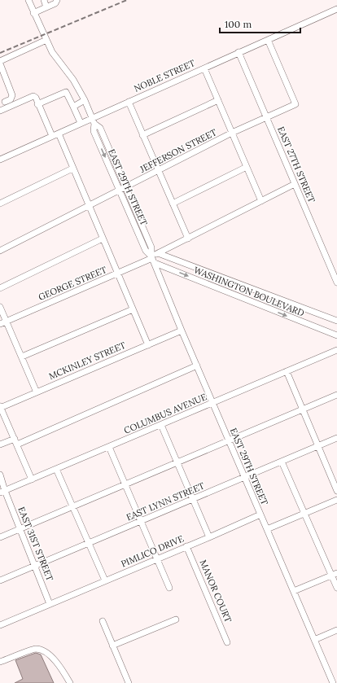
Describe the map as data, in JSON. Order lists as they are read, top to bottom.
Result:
{
  "streets": {
    "street": [
      "NOBLE STREET",
      "JEFFERSON STREET",
      "EAST 27TH STREET",
      "EAST 29TH STREET",
      "GEORGE STREET",
      "WASHINGTON BOULEVARD",
      "MCKINLEY STREET",
      "COLUMBUS AVENUE",
      "EAST LYNN STREET",
      "EAST 31ST STREET",
      "PIMLICO DRIVE",
      "MANOR COURT"
    ]
  },
  "crossings": [
    ["NOBLE STREET", "JEFFERSON STREET"],
    ["NOBLE STREET", "EAST 27TH STREET"],
    ["NOBLE STREET", "EAST 29TH STREET"],
    ["JEFFERSON STREET", "EAST 27TH STREET"],
    ["JEFFERSON STREET", "EAST 29TH STREET"],
    ["EAST 27TH STREET", "GEORGE STREET"],
    ["EAST 29TH STREET", "GEORGE STREET"],
    ["EAST 29TH STREET", "WASHINGTON BOULEVARD"],
    ["EAST 29TH STREET", "MCKINLEY STREET"],
    ["EAST 29TH STREET", "COLUMBUS AVENUE"],
    ["EAST 29TH STREET", "EAST LYNN STREET"],
    ["EAST 29TH STREET", "PIMLICO DRIVE"],
    ["GEORGE STREET", "WASHINGTON BOULEVARD"],
    ["COLUMBUS AVENUE", "EAST 31ST STREET"],
    ["EAST LYNN STREET", "EAST 31ST STREET"],
    ["EAST 31ST STREET", "PIMLICO DRIVE"],
    ["PIMLICO DRIVE", "MANOR COURT"]
  ],
  "scale_bar": "100 m"
}
